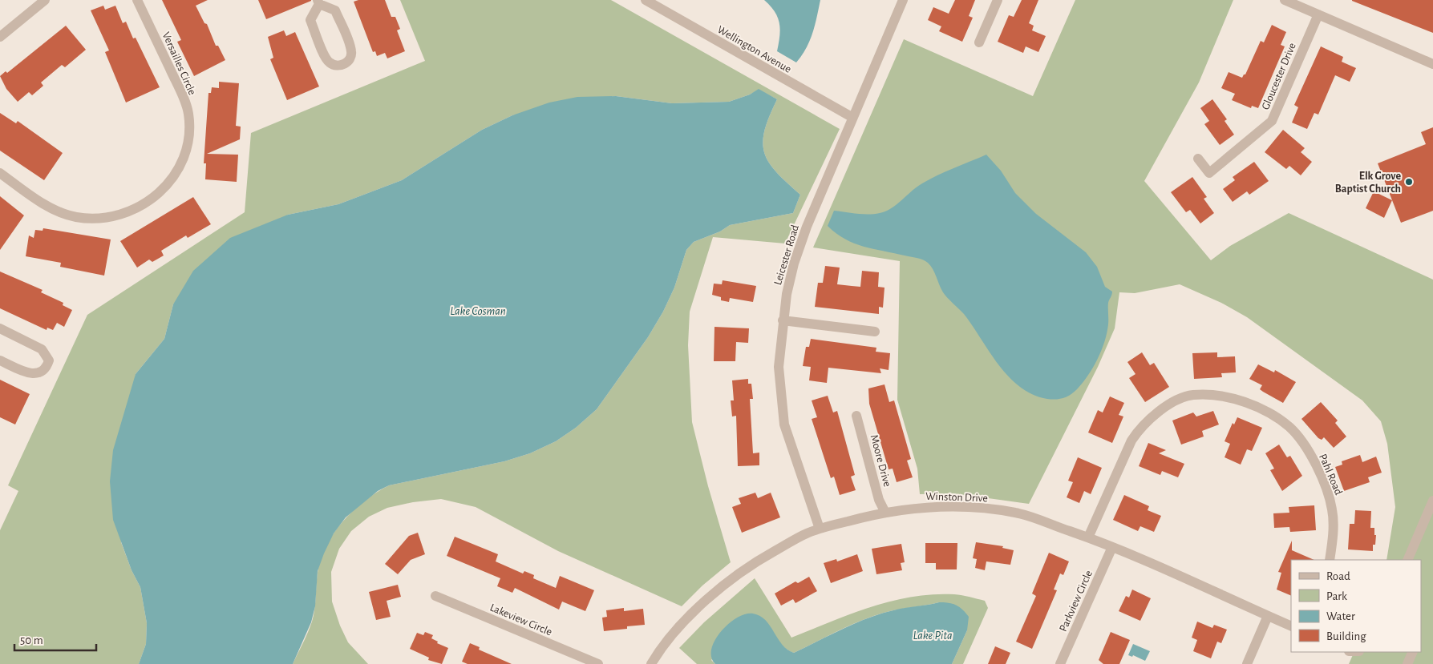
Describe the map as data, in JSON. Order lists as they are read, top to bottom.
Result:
{
  "streets": {
    "street": [
      "Wellington Avenue",
      "Versailles Circle",
      "Gloucester Drive",
      "Leicester Road",
      "Moore Drive",
      "Pahl Road",
      "Winston Drive",
      "Parkview Circle",
      "Lakeview Circle"
    ]
  },
  "crossings": [
    ["Wellington Avenue", "Leicester Road"],
    ["Leicester Road", "Winston Drive"],
    ["Moore Drive", "Winston Drive"],
    ["Pahl Road", "Winston Drive"],
    ["Winston Drive", "Parkview Circle"]
  ],
  "water": ["Lake Cosman", "Lake Pita"],
  "places": ["Elk Grove Baptist Church"],
  "legend": [
    "Road",
    "Park",
    "Water",
    "Building"
  ],
  "scale_bar": "50 m"
}
